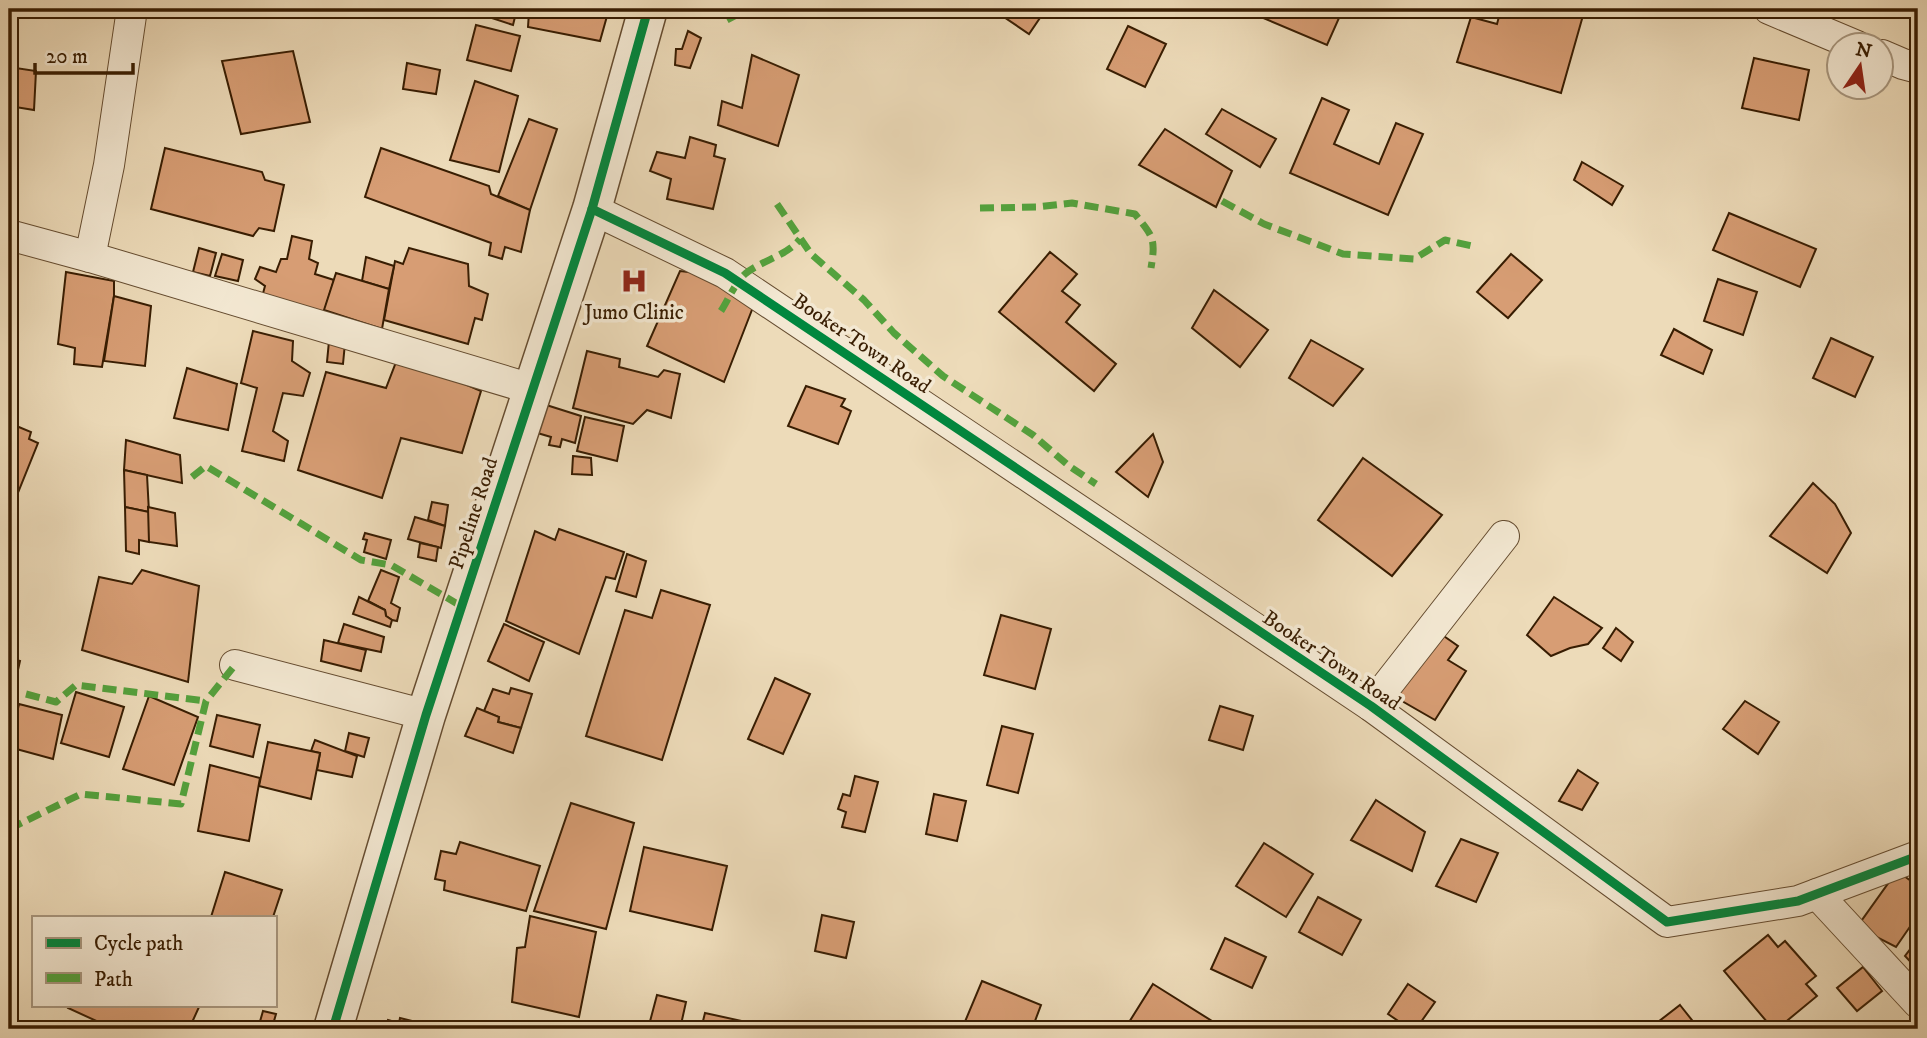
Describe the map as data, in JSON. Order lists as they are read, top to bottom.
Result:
{
  "streets": {
    "street": ["Booker Town Road", "Pipeline Road"]
  },
  "crossings": [
    ["Booker Town Road", "Pipeline Road"]
  ],
  "places": {
    "hospital": ["Jumo Clinic"]
  },
  "legend": ["Cycle path", "Path"],
  "scale_bar": "20 m",
  "north": "top"
}
